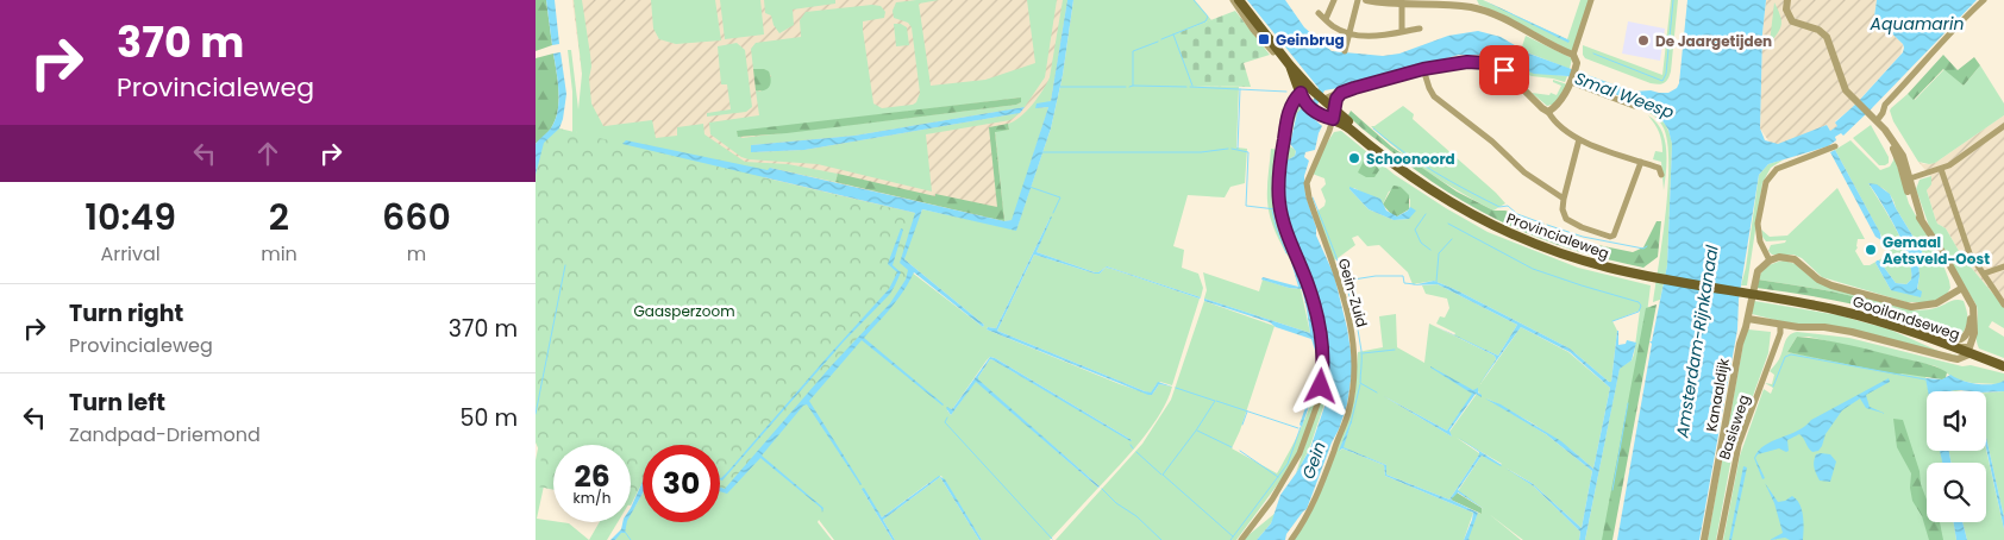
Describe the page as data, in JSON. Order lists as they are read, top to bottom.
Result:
{
  "streets": {
    "main road": ["Provincialeweg", "Gooilandseweg"],
    "street": ["Gein-Zuid", "Kanaaldijk", "Basisweg"]
  },
  "crossings": [
    ["Provincialeweg", "Gein-Zuid"],
    ["Provincialeweg", "Gooilandseweg"]
  ],
  "water": [
    "Aquamarin",
    "Smal Weesp",
    "Amsterdam-Rijnkanaal",
    "Gein"
  ],
  "parks": ["Gaasperzoom"],
  "places": {
    "transit": ["Geinbrug"],
    "other": ["De Jaargetijden", "Schoonoord", "Gemaal Aetsveld-Oost"]
  },
  "page": {
    "turn": ["370 m", "Provincialeweg"],
    "eta": [
      "10:49",
      "Arrival",
      "2",
      "min",
      "660",
      "m"
    ],
    "list": [
      {
        "name": "Turn right",
        "note": "Provincialeweg",
        "value": "370 m"
      },
      {
        "name": "Turn left",
        "note": "Zandpad-Driemond",
        "value": "50 m"
      }
    ],
    "speed": "26 km/h",
    "limit": "30"
  }
}
